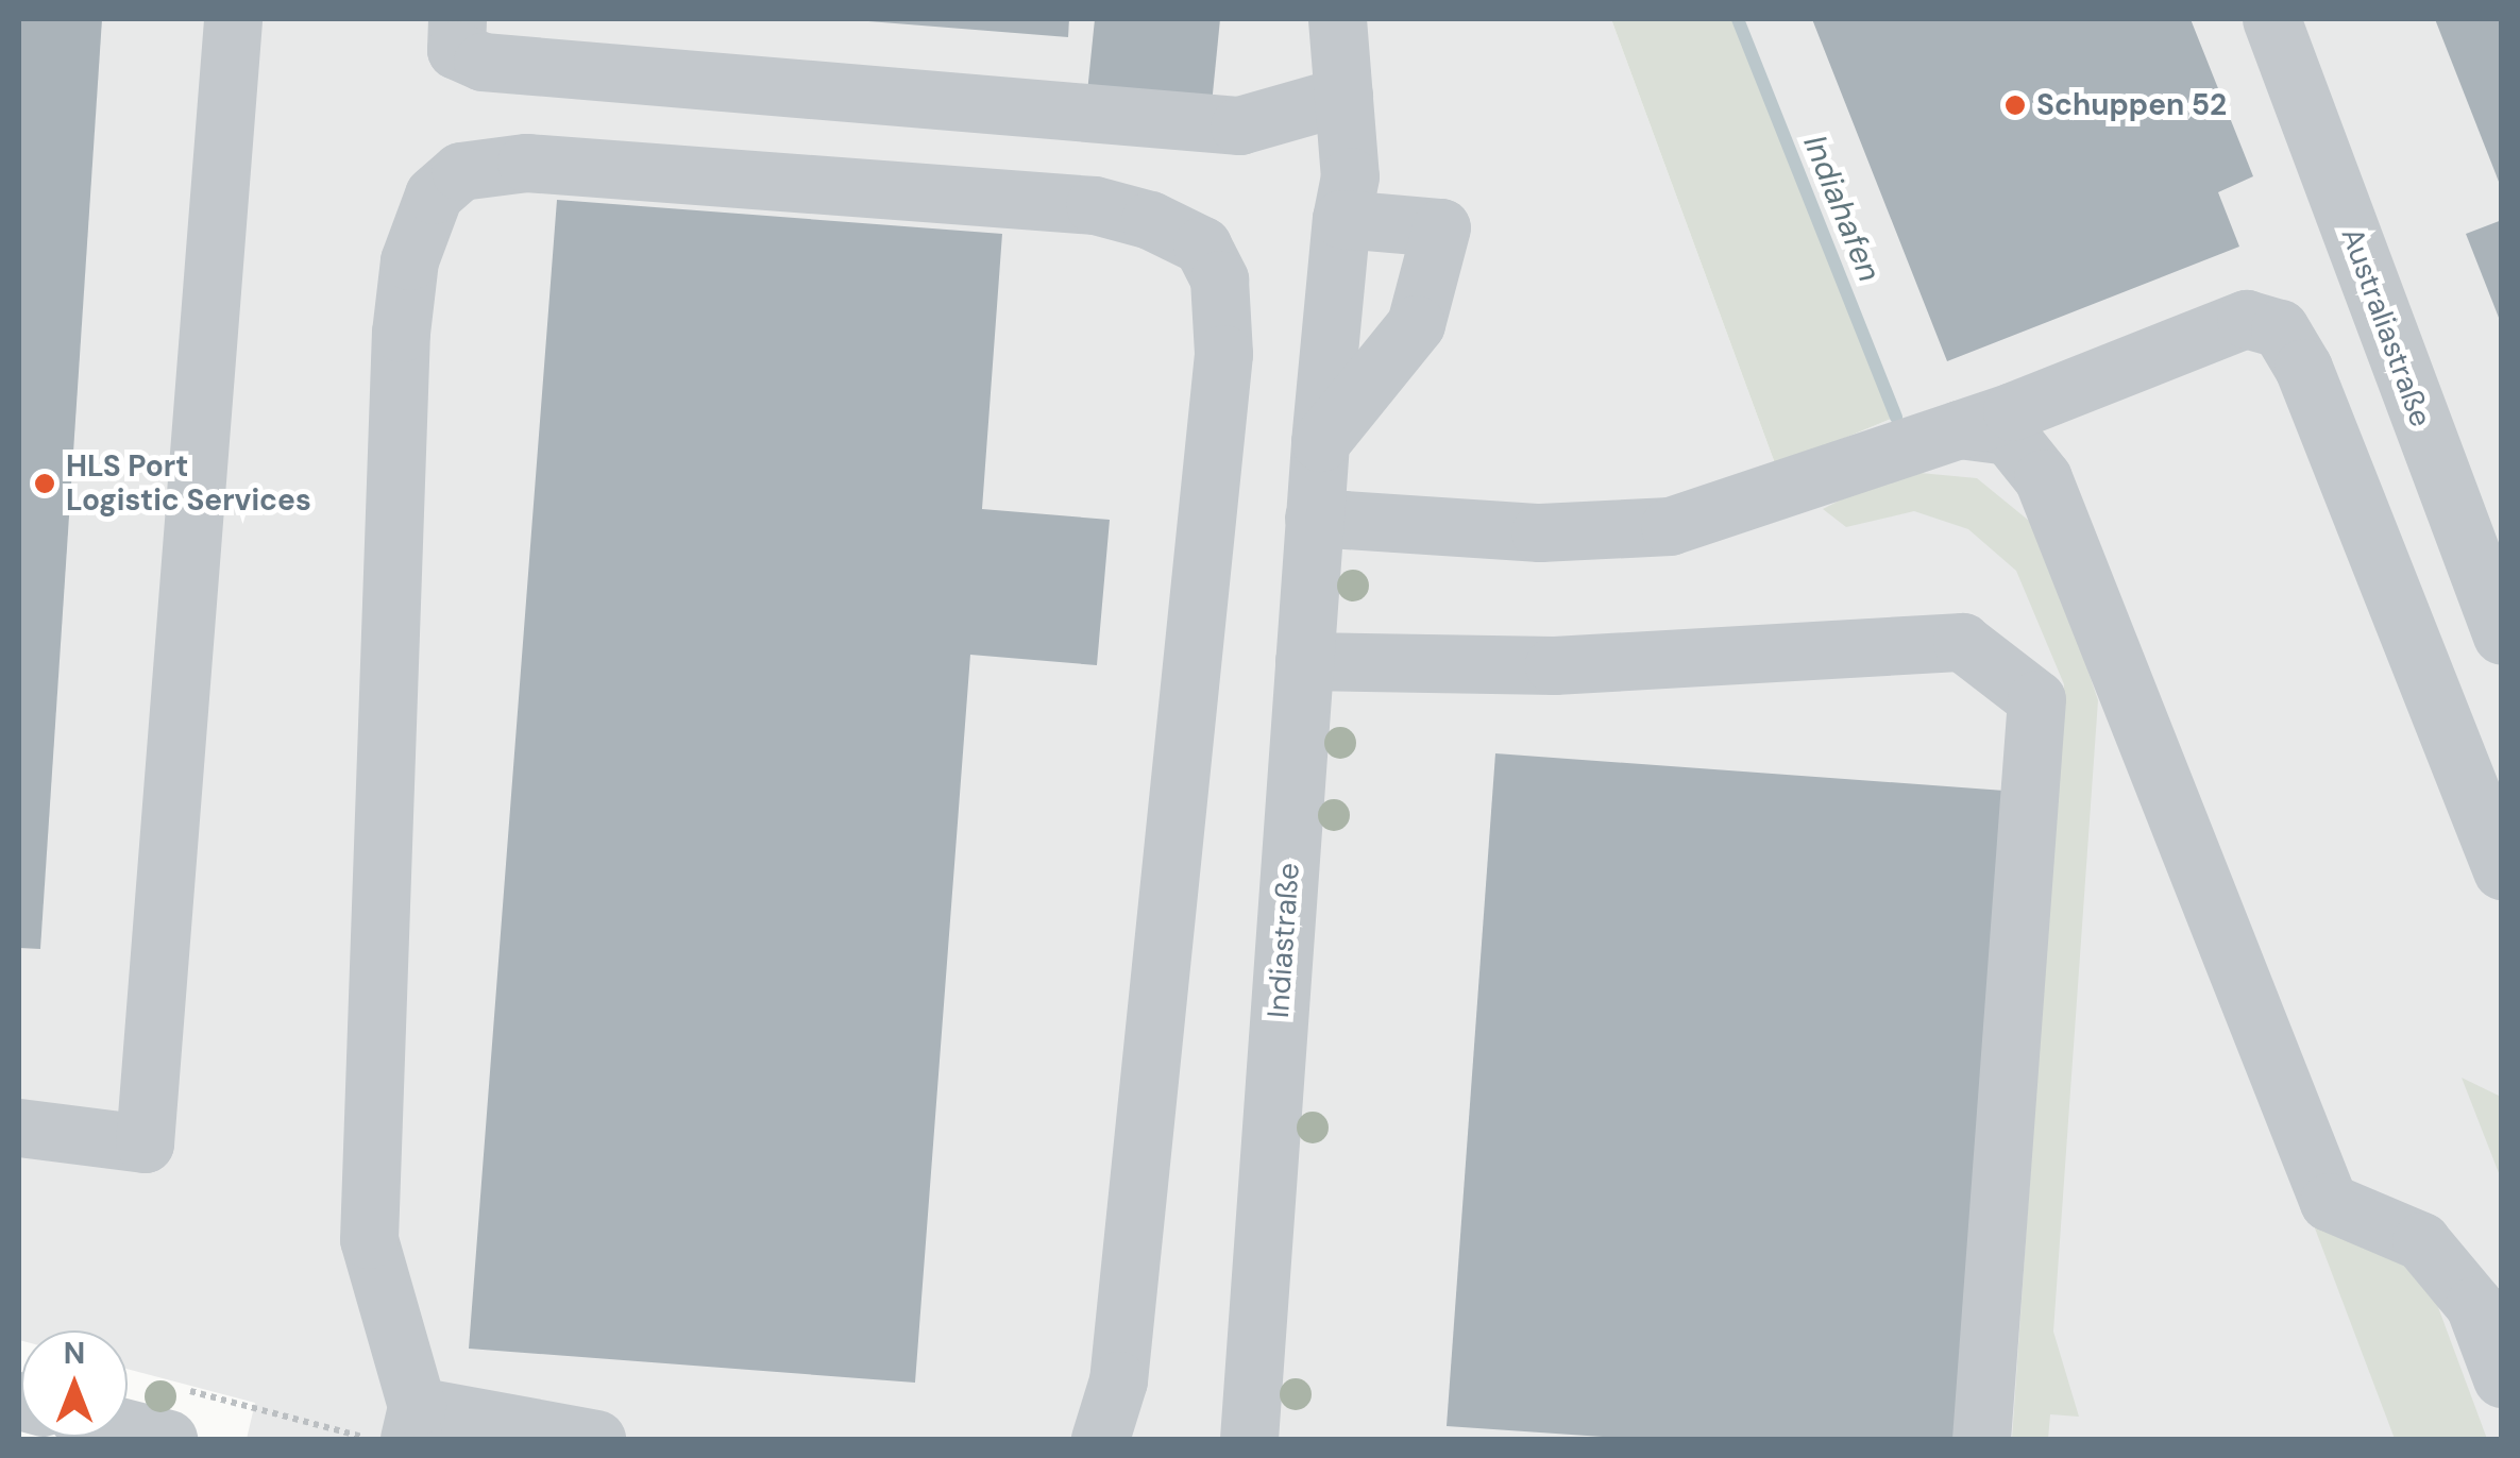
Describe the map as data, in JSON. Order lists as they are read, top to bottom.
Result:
{
  "streets": {
    "street": ["Australiastraße", "Indiastraße"]
  },
  "water": ["Indiahafen"],
  "places": ["Schuppen 52", "HLS Port Logistic Services"],
  "north": "top"
}
